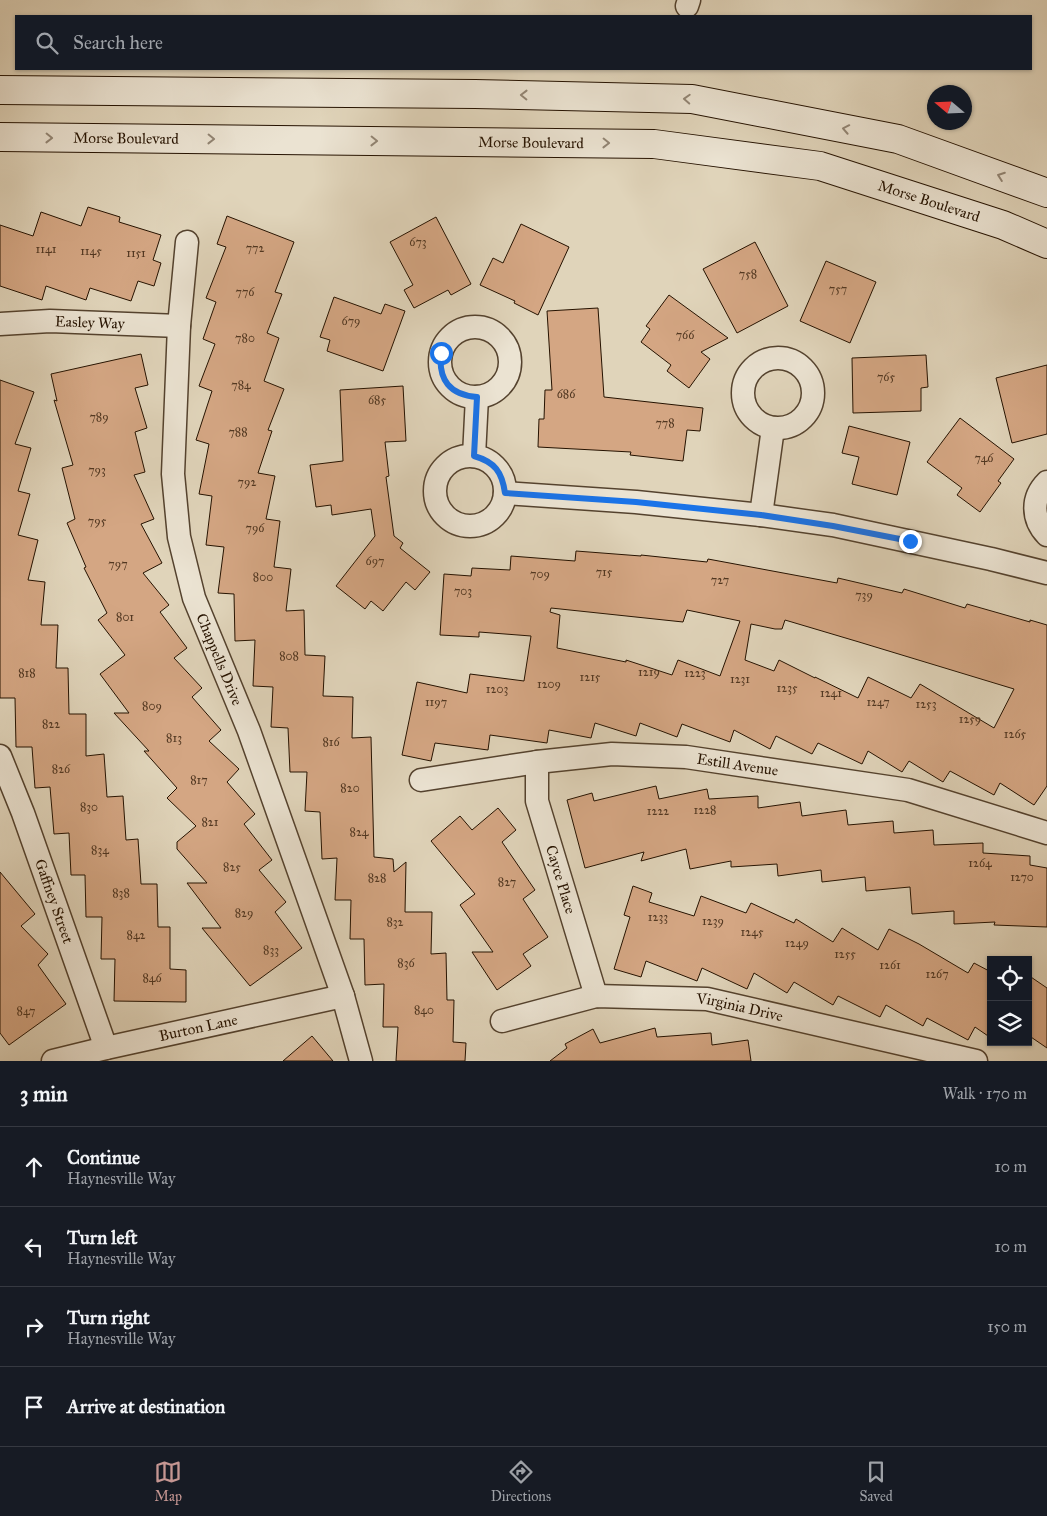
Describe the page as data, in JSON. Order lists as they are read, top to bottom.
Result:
{
  "streets": {
    "main road": ["Morse Boulevard"],
    "street": [
      "Easley Way",
      "Chappells Drive",
      "Estill Avenue",
      "Cayce Place",
      "Gaffney Street",
      "Virginia Drive",
      "Burton Lane"
    ]
  },
  "crossings": [
    ["Easley Way", "Chappells Drive"],
    ["Chappells Drive", "Burton Lane"],
    ["Estill Avenue", "Cayce Place"],
    ["Cayce Place", "Virginia Drive"],
    ["Gaffney Street", "Burton Lane"]
  ],
  "house_numbers": [
    "673",
    "772",
    "1141",
    "1145",
    "1151",
    "758",
    "757",
    "776",
    "679",
    "766",
    "780",
    "765",
    "784",
    "686",
    "685",
    "789",
    "778",
    "788",
    "746",
    "793",
    "792",
    "795",
    "796",
    "697",
    "797",
    "715",
    "709",
    "800",
    "727",
    "703",
    "739",
    "801",
    "808",
    "1219",
    "818",
    "1223",
    "1215",
    "1231",
    "1209",
    "1235",
    "1203",
    "1241",
    "1197",
    "1247",
    "1253",
    "809",
    "1259",
    "822",
    "1265",
    "813",
    "816",
    "826",
    "817",
    "820",
    "830",
    "1228",
    "1222",
    "821",
    "824",
    "834",
    "1264",
    "825",
    "1270",
    "828",
    "827",
    "838",
    "829",
    "1233",
    "1239",
    "832",
    "1245",
    "842",
    "1249",
    "833",
    "1255",
    "836",
    "1261",
    "1267",
    "846",
    "840",
    "847"
  ],
  "north": "left",
  "page": {
    "search": "Search here",
    "heading": ["3 min", "Walk · 170 m"],
    "list": [
      ["Continue", "Haynesville Way", "10 m"],
      ["Turn left", "Haynesville Way", "10 m"],
      ["Turn right", "Haynesville Way", "150 m"],
      "Arrive at destination"
    ],
    "nav": ["Map", "Directions", "Saved"]
  }
}
